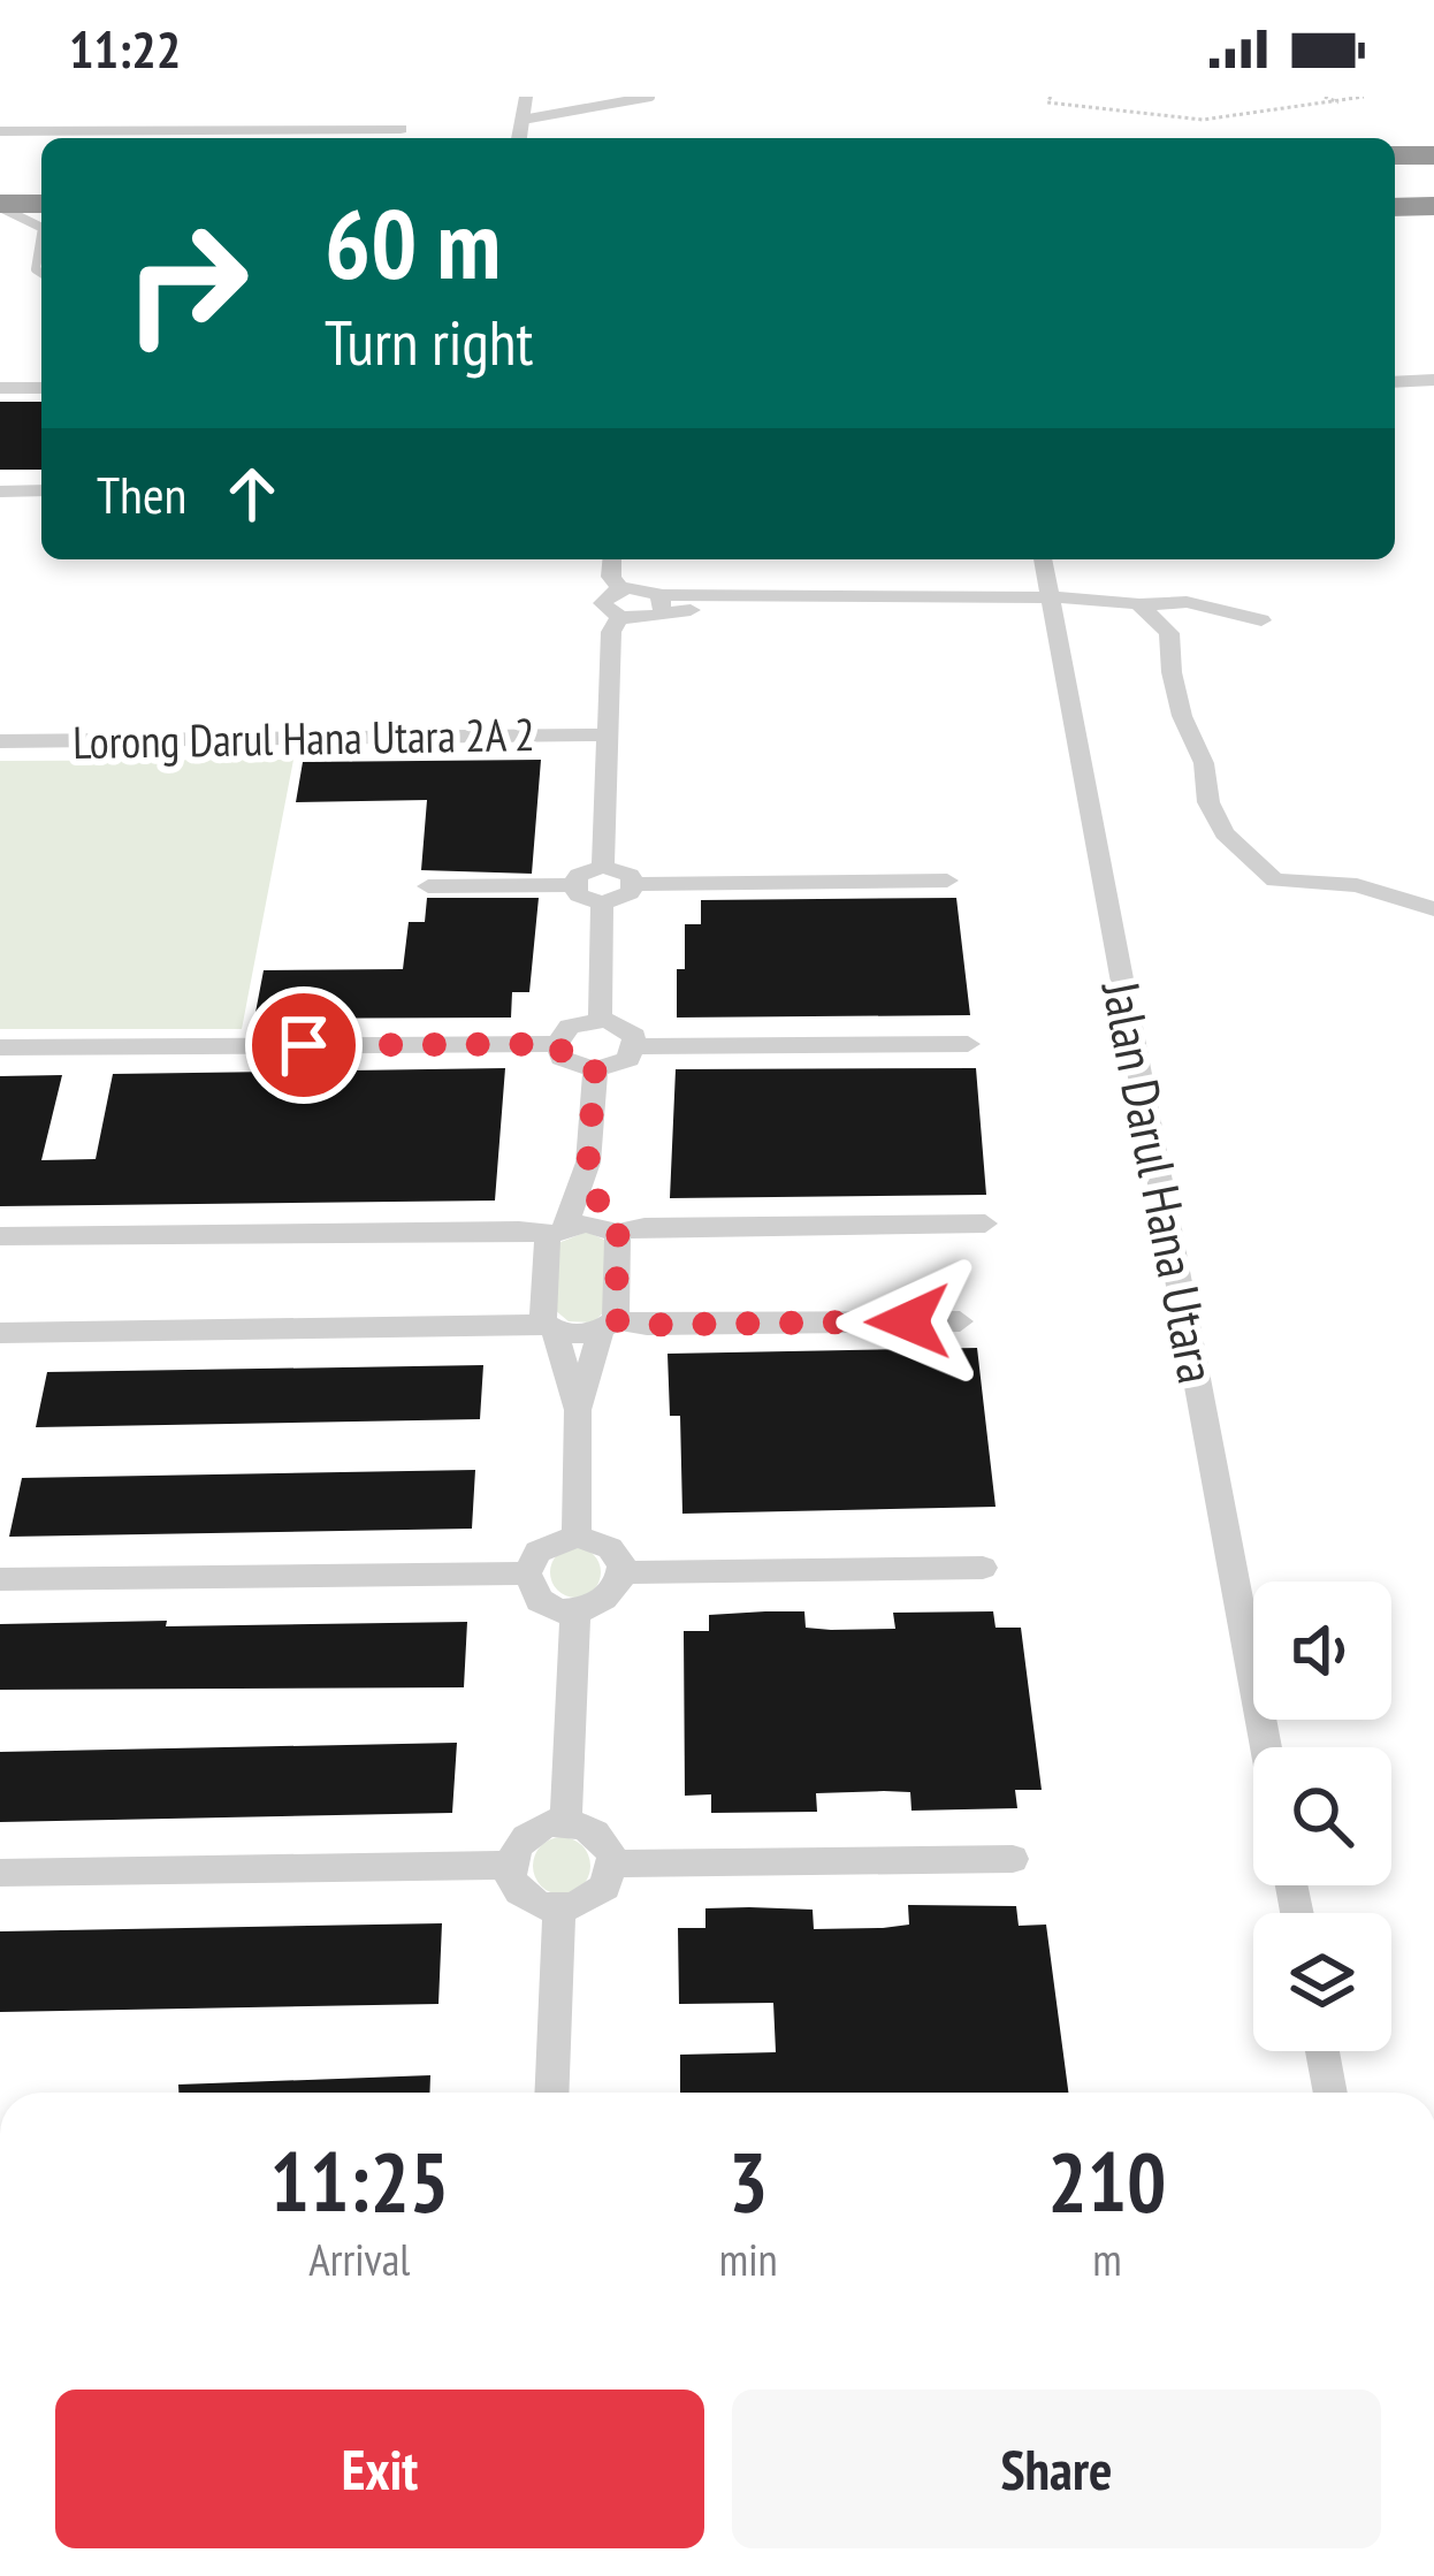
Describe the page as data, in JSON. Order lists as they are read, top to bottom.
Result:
{
  "streets": {
    "street": ["Lorong Darul Hana Utara 2A 2", "Jalan Darul Hana Utara"]
  },
  "page": {
    "status": "11:22",
    "turn": ["60 m", "Turn right"],
    "then": "Then",
    "eta": [
      "11:25",
      "Arrival",
      "3",
      "min",
      "210",
      "m"
    ],
    "buttons": ["Exit", "Share"]
  }
}
